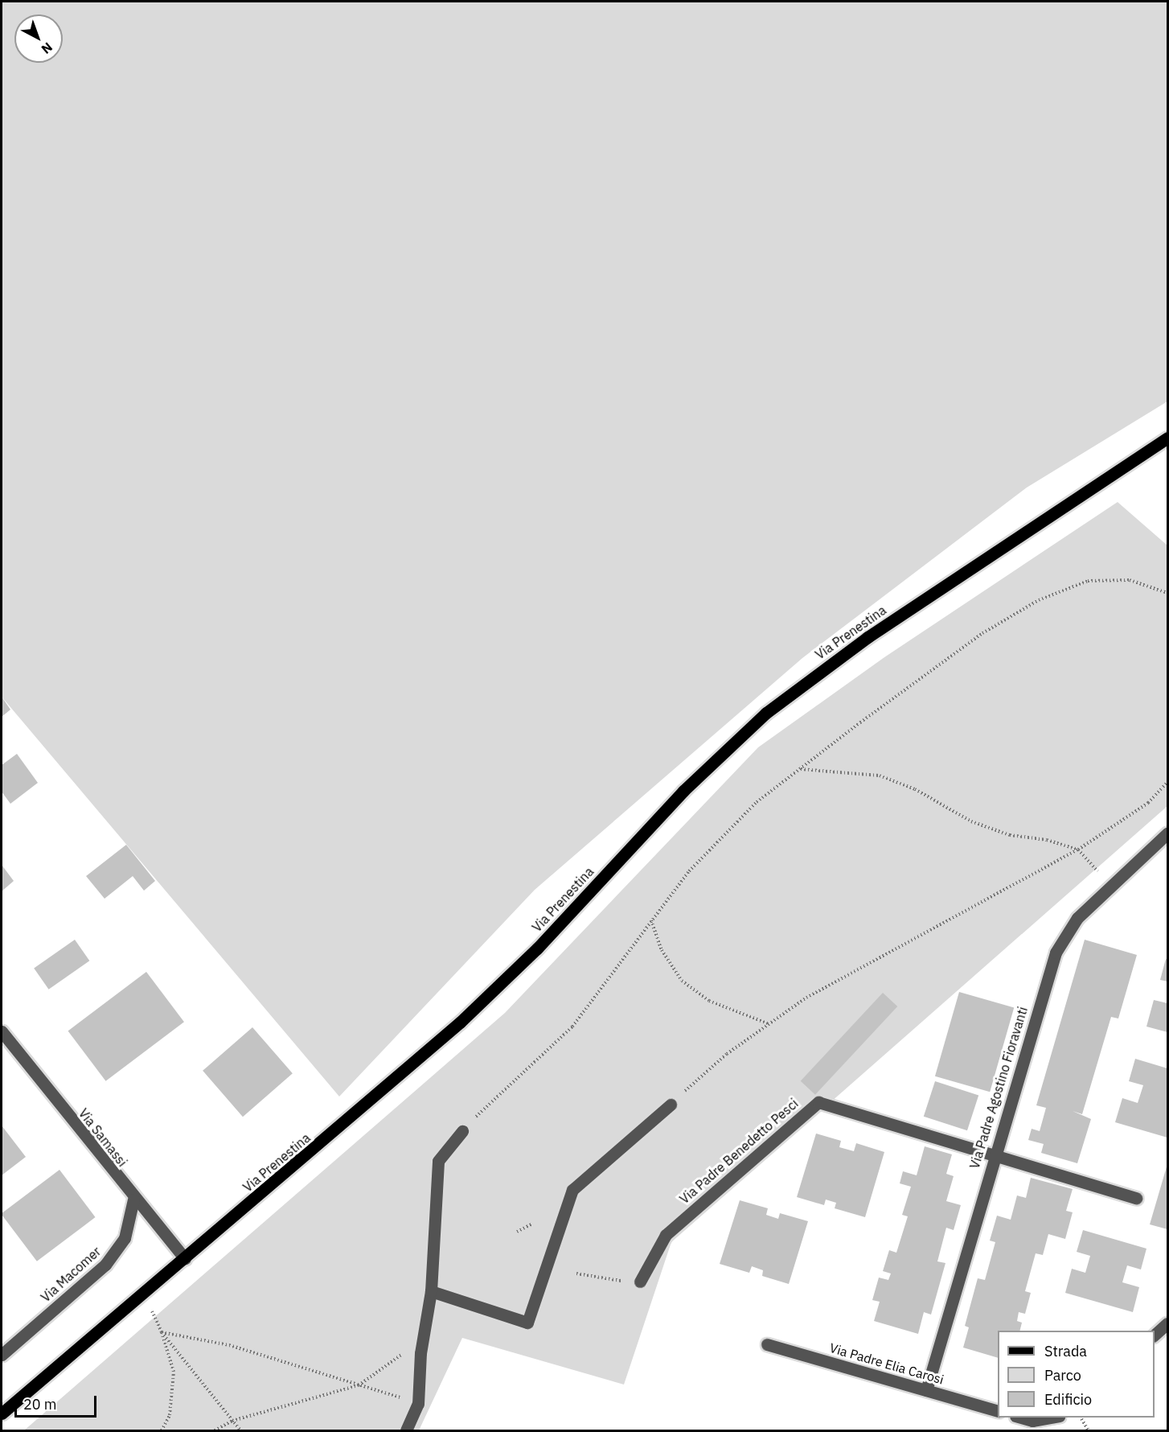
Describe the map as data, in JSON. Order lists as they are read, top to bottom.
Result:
{
  "streets": {
    "main road": ["Via Prenestina"],
    "street": [
      "Via Padre Agostino Fioravanti",
      "Via Samassi",
      "Via Padre Benedetto Pesci",
      "Via Macomer",
      "Via Padre Elia Carosi"
    ]
  },
  "crossings": [
    ["Via Prenestina", "Via Samassi"],
    ["Via Padre Agostino Fioravanti", "Via Padre Benedetto Pesci"],
    ["Via Padre Agostino Fioravanti", "Via Padre Elia Carosi"],
    ["Via Samassi", "Via Macomer"]
  ],
  "legend": ["Strada", "Parco", "Edificio"],
  "scale_bar": "20 m",
  "north": "bottom right"
}
